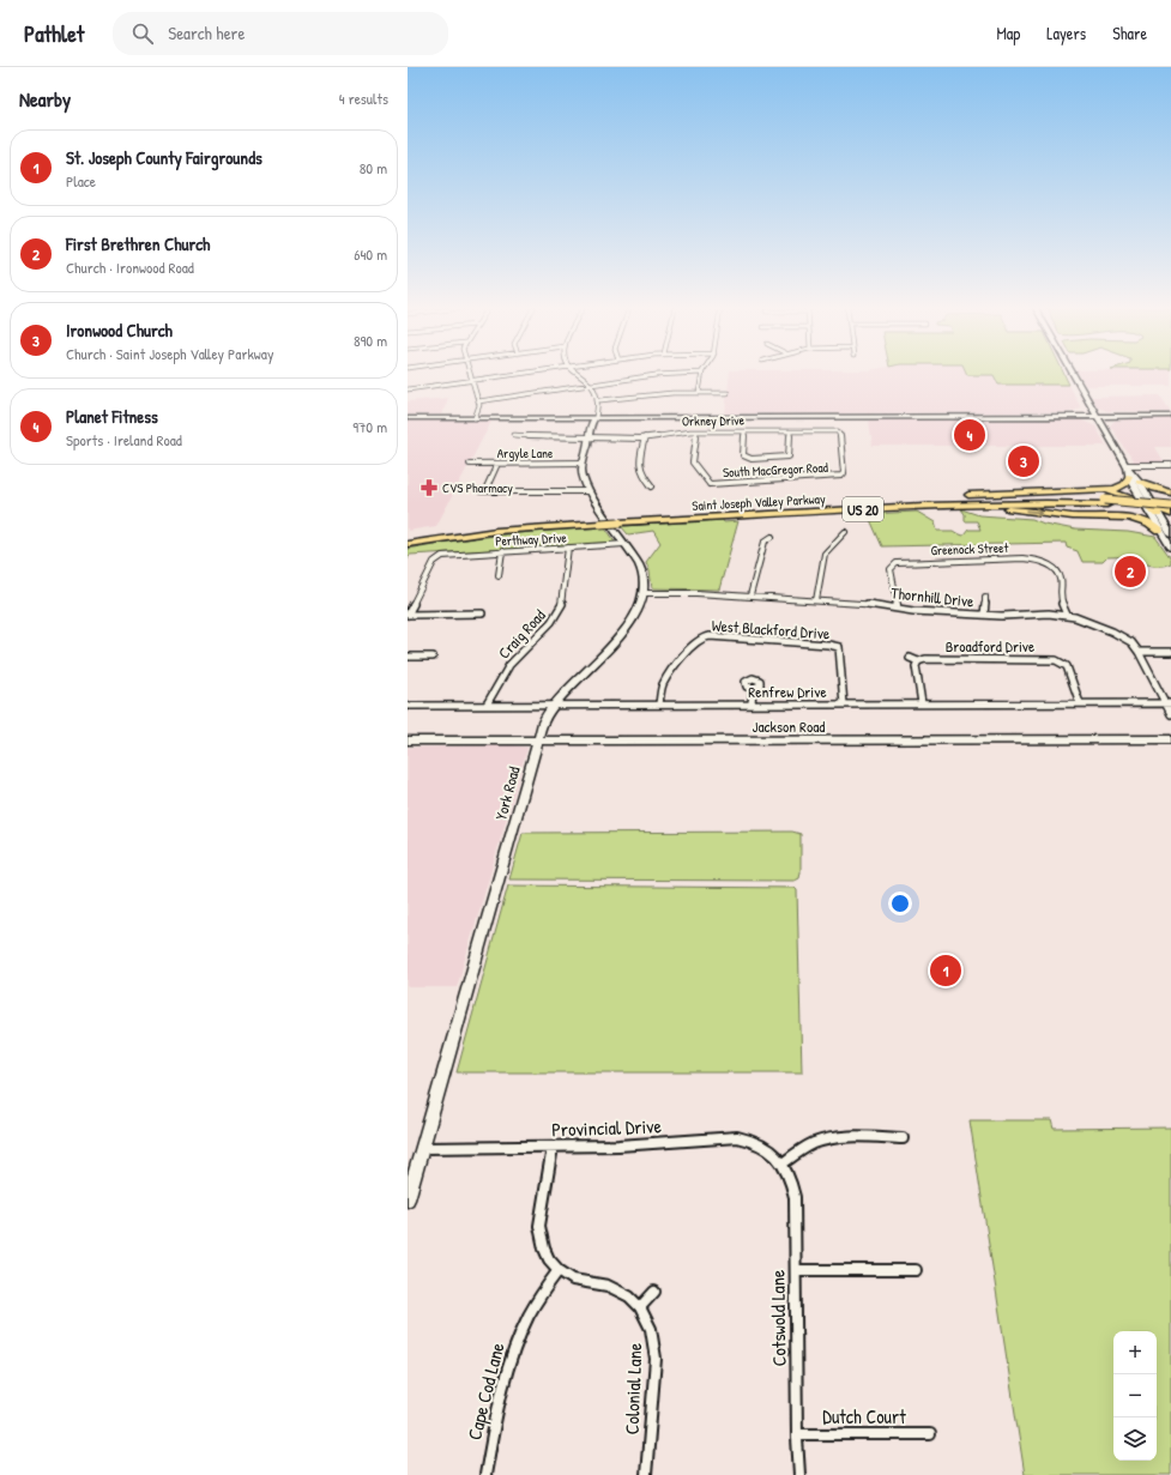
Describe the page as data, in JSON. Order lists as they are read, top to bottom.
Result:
{
  "streets": {
    "highway": ["Saint Joseph Valley Parkway", "US 20"],
    "main road": ["Jackson Road", "York Road"],
    "street": [
      "Orkney Drive",
      "Argyle Lane",
      "South MacGregor Road",
      "Perthway Drive",
      "Greenock Street",
      "Thornhill Drive",
      "West Blackford Drive",
      "Craig Road",
      "Broadford Drive",
      "Renfrew Drive",
      "Provincial Drive",
      "Cotswold Lane",
      "Colonial Lane",
      "Cape Cod Lane",
      "Dutch Court"
    ]
  },
  "crossings": [
    ["Orkney Drive", "South MacGregor Road"],
    ["Perthway Drive", "Craig Road"],
    ["Greenock Street", "Thornhill Drive"],
    ["Thornhill Drive", "Renfrew Drive"],
    ["Thornhill Drive", "York Road"],
    ["West Blackford Drive", "Renfrew Drive"],
    ["Craig Road", "Renfrew Drive"],
    ["Broadford Drive", "Renfrew Drive"],
    ["Renfrew Drive", "York Road"],
    ["Jackson Road", "York Road"],
    ["York Road", "Provincial Drive"],
    ["Provincial Drive", "Cotswold Lane"],
    ["Provincial Drive", "Colonial Lane"],
    ["Cotswold Lane", "Dutch Court"],
    ["Colonial Lane", "Cape Cod Lane"]
  ],
  "places": {
    "pharmacy": ["CVS Pharmacy"]
  },
  "page": {
    "header": "Pathlet",
    "search": "Search here",
    "nav": ["Map", "Layers", "Share"],
    "heading": ["Nearby", "4 results"],
    "list": [
      {
        "mark": "1",
        "name": "St. Joseph County Fairgrounds",
        "note": "Place",
        "value": "80 m"
      },
      {
        "mark": "2",
        "name": "First Brethren Church",
        "note": "Church · Ironwood Road",
        "value": "640 m"
      },
      {
        "mark": "3",
        "name": "Ironwood Church",
        "note": "Church · Saint Joseph Valley Parkway",
        "value": "890 m"
      },
      {
        "mark": "4",
        "name": "Planet Fitness",
        "note": "Sports · Ireland Road",
        "value": "970 m"
      }
    ],
    "pins": [
      "4",
      "3",
      "2",
      "1"
    ],
    "map_buttons": ["+", "−"]
  }
}
